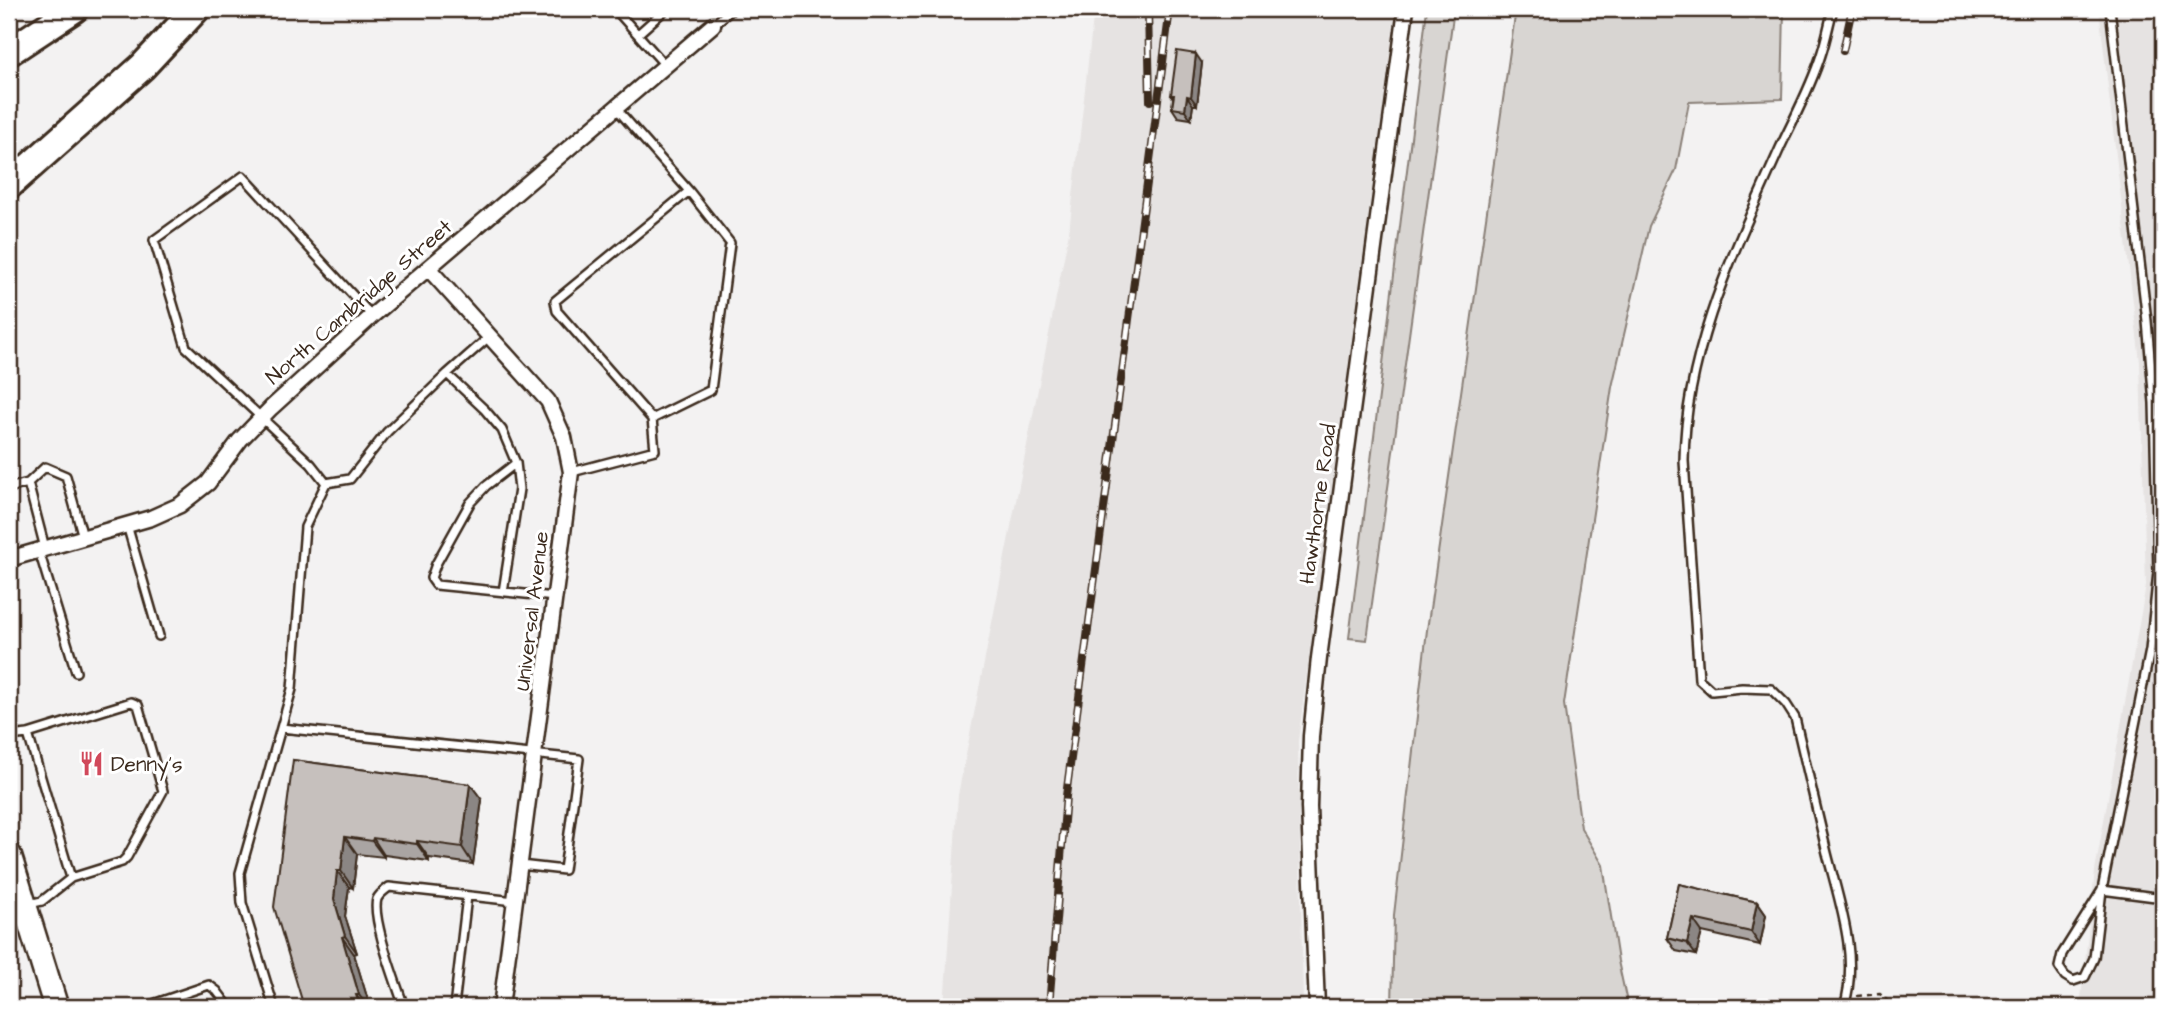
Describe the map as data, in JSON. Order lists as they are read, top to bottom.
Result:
{
  "streets": {
    "street": ["North Cambridge Street", "Hawthorne Road", "Universal Avenue"]
  },
  "crossings": [
    ["North Cambridge Street", "Universal Avenue"]
  ],
  "places": {
    "restaurant": ["Denny's"]
  }
}
